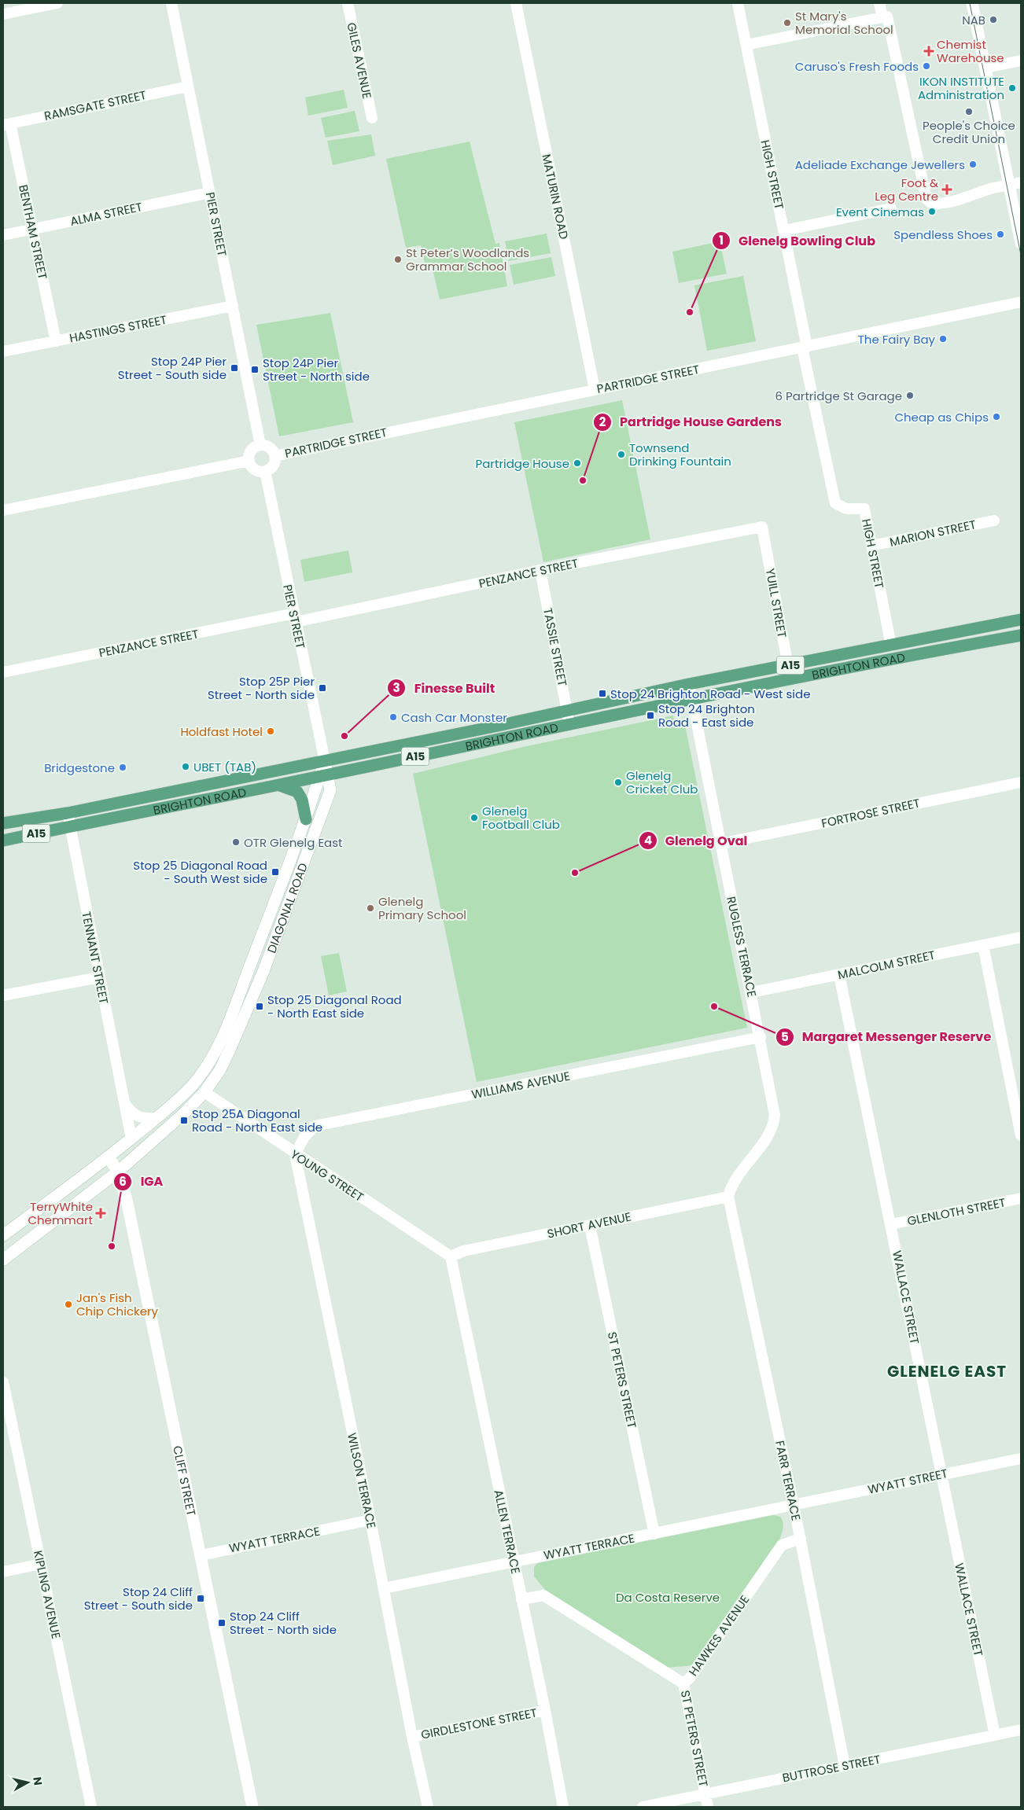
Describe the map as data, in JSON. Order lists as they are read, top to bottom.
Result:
{
  "streets": {
    "main road": [
      "A15",
      "BRIGHTON ROAD",
      "DIAGONAL ROAD",
      "CLIFF STREET"
    ],
    "street": [
      "GILES AVENUE",
      "RAMSGATE STREET",
      "HIGH STREET",
      "MATURIN ROAD",
      "ALMA STREET",
      "PIER STREET",
      "BENTHAM STREET",
      "HASTINGS STREET",
      "PARTRIDGE STREET",
      "MARION STREET",
      "PENZANCE STREET",
      "YUILL STREET",
      "TASSIE STREET",
      "FORTROSE STREET",
      "RUGLESS TERRACE",
      "TENNANT STREET",
      "MALCOLM STREET",
      "WILLIAMS AVENUE",
      "YOUNG STREET",
      "GLENLOTH STREET",
      "SHORT AVENUE",
      "WALLACE STREET",
      "ST PETERS STREET",
      "WILSON TERRACE",
      "FARR TERRACE",
      "WYATT STREET",
      "ALLEN TERRACE",
      "WYATT TERRACE",
      "KIPLING AVENUE",
      "HAWKES AVENUE",
      "GIRDLESTONE STREET",
      "BUTTROSE STREET"
    ]
  },
  "crossings": [
    ["RAMSGATE STREET", "PIER STREET"],
    ["RAMSGATE STREET", "BENTHAM STREET"],
    ["HIGH STREET", "PARTRIDGE STREET"],
    ["HIGH STREET", "MARION STREET"],
    ["HIGH STREET", "BRIGHTON ROAD"],
    ["MATURIN ROAD", "PARTRIDGE STREET"],
    ["ALMA STREET", "PIER STREET"],
    ["ALMA STREET", "BENTHAM STREET"],
    ["PIER STREET", "HASTINGS STREET"],
    ["PIER STREET", "PARTRIDGE STREET"],
    ["PIER STREET", "PENZANCE STREET"],
    ["PIER STREET", "BRIGHTON ROAD"],
    ["PIER STREET", "DIAGONAL ROAD"],
    ["BENTHAM STREET", "HASTINGS STREET"],
    ["PENZANCE STREET", "YUILL STREET"],
    ["PENZANCE STREET", "TASSIE STREET"],
    ["YUILL STREET", "BRIGHTON ROAD"],
    ["TASSIE STREET", "BRIGHTON ROAD"],
    ["BRIGHTON ROAD", "DIAGONAL ROAD"],
    ["BRIGHTON ROAD", "RUGLESS TERRACE"],
    ["BRIGHTON ROAD", "TENNANT STREET"],
    ["FORTROSE STREET", "RUGLESS TERRACE"],
    ["DIAGONAL ROAD", "TENNANT STREET"],
    ["DIAGONAL ROAD", "YOUNG STREET"],
    ["DIAGONAL ROAD", "CLIFF STREET"],
    ["RUGLESS TERRACE", "MALCOLM STREET"],
    ["RUGLESS TERRACE", "WILLIAMS AVENUE"],
    ["RUGLESS TERRACE", "SHORT AVENUE"],
    ["RUGLESS TERRACE", "FARR TERRACE"],
    ["MALCOLM STREET", "WALLACE STREET"],
    ["WILLIAMS AVENUE", "YOUNG STREET"],
    ["WILLIAMS AVENUE", "WILSON TERRACE"],
    ["YOUNG STREET", "SHORT AVENUE"],
    ["YOUNG STREET", "WILSON TERRACE"],
    ["YOUNG STREET", "ALLEN TERRACE"],
    ["GLENLOTH STREET", "WALLACE STREET"],
    ["SHORT AVENUE", "ST PETERS STREET"],
    ["SHORT AVENUE", "FARR TERRACE"],
    ["SHORT AVENUE", "ALLEN TERRACE"],
    ["WALLACE STREET", "WYATT STREET"],
    ["WALLACE STREET", "BUTTROSE STREET"],
    ["ST PETERS STREET", "WYATT TERRACE"],
    ["ST PETERS STREET", "HAWKES AVENUE"],
    ["ST PETERS STREET", "BUTTROSE STREET"],
    ["CLIFF STREET", "WYATT TERRACE"],
    ["WILSON TERRACE", "WYATT TERRACE"],
    ["WILSON TERRACE", "GIRDLESTONE STREET"],
    ["FARR TERRACE", "WYATT STREET"],
    ["FARR TERRACE", "WYATT TERRACE"],
    ["FARR TERRACE", "HAWKES AVENUE"],
    ["FARR TERRACE", "BUTTROSE STREET"],
    ["WYATT STREET", "WYATT TERRACE"],
    ["ALLEN TERRACE", "WYATT TERRACE"],
    ["ALLEN TERRACE", "HAWKES AVENUE"],
    ["ALLEN TERRACE", "GIRDLESTONE STREET"]
  ],
  "districts": ["GLENELG EAST"],
  "parks": ["Da Costa Reserve"],
  "places": {
    "other": [
      "NAB",
      "St Mary's Memorial School",
      "Caruso's Fresh Foods",
      "IKON INSTITUTE Administration",
      "People's Choice Credit Union",
      "Adeliade Exchange Jewellers",
      "Event Cinemas",
      "Spendless Shoes",
      "St Peter’s Woodlands Grammar School",
      "Glenelg Bowling Club",
      "The Fairy Bay",
      "6 Partridge St Garage",
      "Cheap as Chips",
      "Townsend Drinking Fountain",
      "Partridge House",
      "Partridge House Gardens",
      "Cash Car Monster",
      "Holdfast Hotel",
      "Finesse Built",
      "UBET (TAB)",
      "Bridgestone",
      "Glenelg Cricket Club",
      "Glenelg Football Club",
      "OTR Glenelg East",
      "Glenelg Oval",
      "Glenelg Primary School",
      "Margaret Messenger Reserve",
      "IGA",
      "Jan's Fish Chip Chickery"
    ],
    "health": ["Chemist Warehouse", "Foot & Leg Centre", "TerryWhite Chemmart"],
    "transit": [
      "Stop 24P Pier Street - South side",
      "Stop 24P Pier Street - North side",
      "Stop 25P Pier Street - North side",
      "Stop 24 Brighton Road - West side",
      "Stop 24 Brighton Road - East side",
      "Stop 25 Diagonal Road - South West side",
      "Stop 25 Diagonal Road - North East side",
      "Stop 25A Diagonal Road - North East side",
      "Stop 24 Cliff Street - South side",
      "Stop 24 Cliff Street - North side"
    ]
  },
  "north": "right"
}
